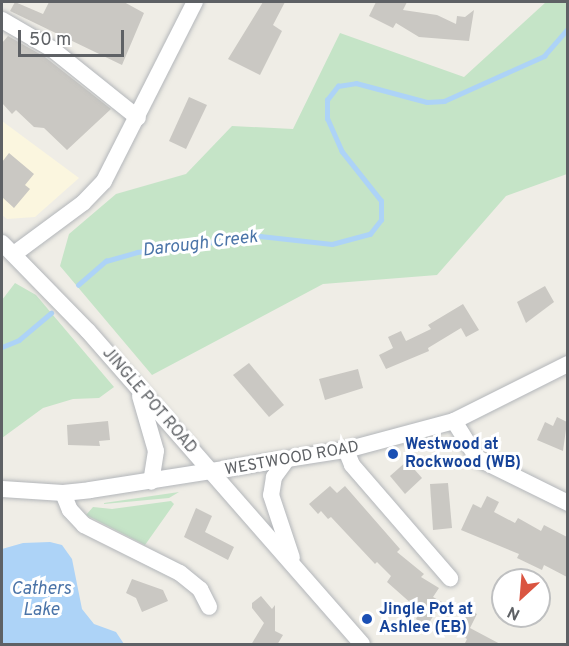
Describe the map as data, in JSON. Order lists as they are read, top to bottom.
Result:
{
  "streets": {
    "street": ["JINGLE POT ROAD", "WESTWOOD ROAD"]
  },
  "crossings": [
    ["JINGLE POT ROAD", "WESTWOOD ROAD"]
  ],
  "water": ["Darough Creek", "Cathers Lake"],
  "places": ["Westwood at Rockwood (WB)", "Jingle Pot at Ashlee (EB)"],
  "scale_bar": "50 m",
  "north": "bottom left"
}
